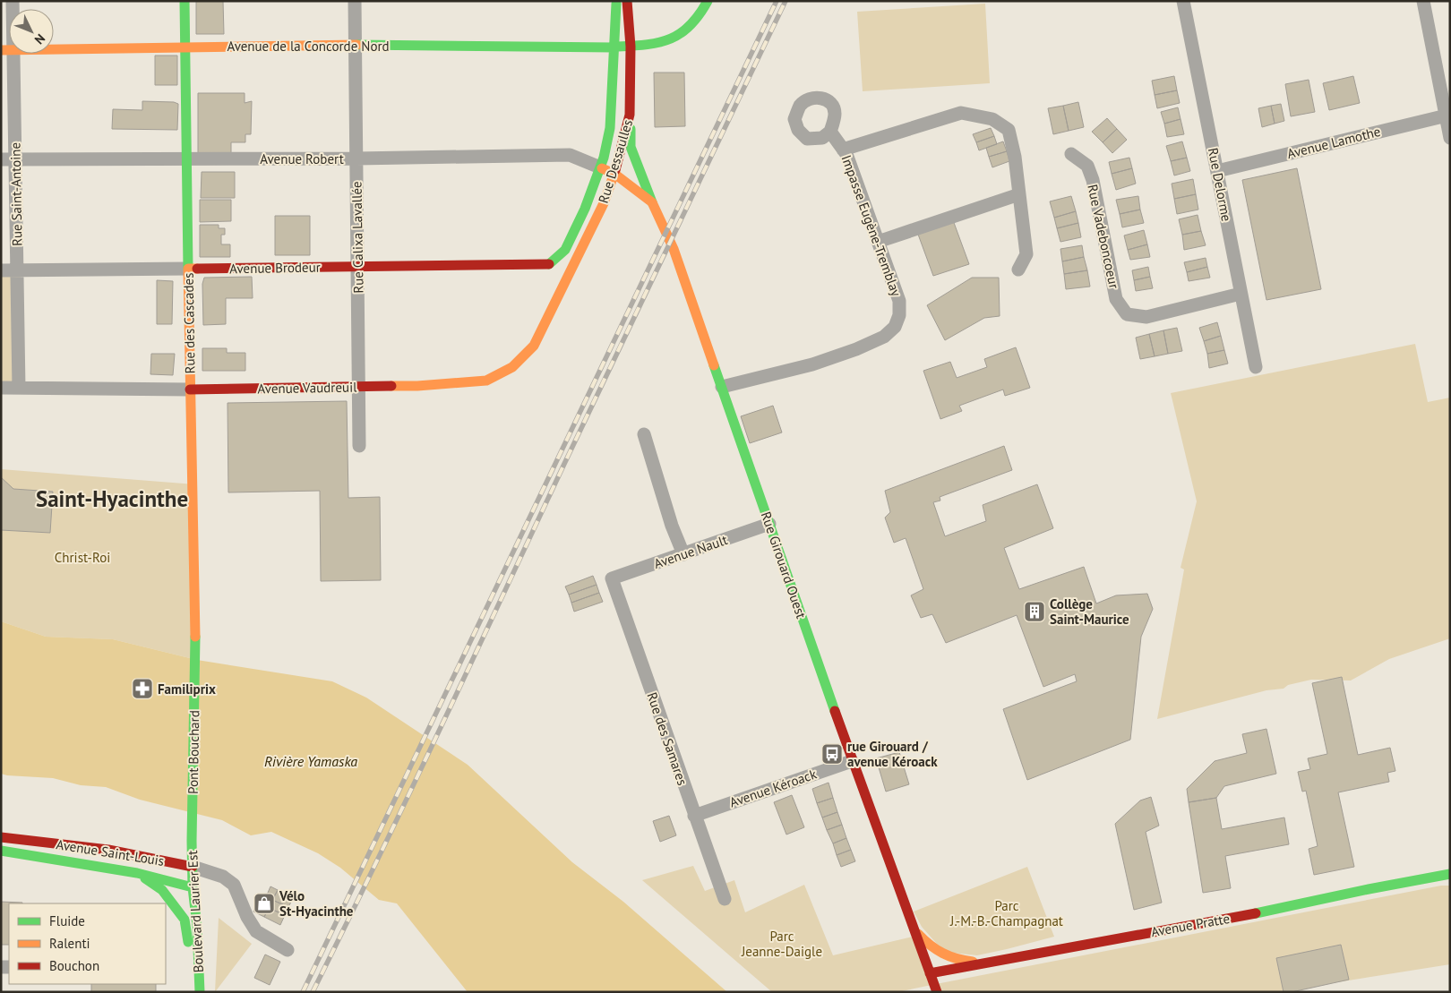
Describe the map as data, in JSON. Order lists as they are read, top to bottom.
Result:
{
  "streets": {
    "main road": [
      "Avenue de la Concorde Nord",
      "Rue Dessaulles",
      "Avenue Brodeur",
      "Rue des Cascades",
      "Avenue Vaudreuil",
      "Rue Girouard Ouest",
      "Pont Bouchard",
      "Avenue Saint-Louis",
      "Boulevard Laurier Est",
      "Avenue Pratte"
    ],
    "street": [
      "Avenue Lamothe",
      "Avenue Robert",
      "Rue Delorme",
      "Rue Saint-Antoine",
      "Impasse Eugène-Tremblay",
      "Rue Vadeboncoeur",
      "Rue Calixa Lavallée",
      "Avenue Nault",
      "Rue des Samares",
      "Avenue Kéroack"
    ]
  },
  "crossings": [
    ["Avenue de la Concorde Nord", "Rue Dessaulles"],
    ["Avenue de la Concorde Nord", "Rue Saint-Antoine"],
    ["Avenue de la Concorde Nord", "Rue Calixa Lavallée"],
    ["Avenue de la Concorde Nord", "Rue des Cascades"],
    ["Avenue Lamothe", "Rue Delorme"],
    ["Avenue Robert", "Rue Dessaulles"],
    ["Avenue Robert", "Rue Saint-Antoine"],
    ["Avenue Robert", "Rue Calixa Lavallée"],
    ["Avenue Robert", "Rue des Cascades"],
    ["Rue Dessaulles", "Avenue Brodeur"],
    ["Rue Dessaulles", "Avenue Vaudreuil"],
    ["Rue Dessaulles", "Rue Girouard Ouest"],
    ["Rue Delorme", "Rue Vadeboncoeur"],
    ["Rue Saint-Antoine", "Avenue Brodeur"],
    ["Rue Saint-Antoine", "Avenue Vaudreuil"],
    ["Impasse Eugène-Tremblay", "Rue Girouard Ouest"],
    ["Rue Calixa Lavallée", "Avenue Brodeur"],
    ["Rue Calixa Lavallée", "Avenue Vaudreuil"],
    ["Avenue Brodeur", "Rue des Cascades"],
    ["Rue des Cascades", "Avenue Vaudreuil"],
    ["Rue des Cascades", "Pont Bouchard"],
    ["Avenue Nault", "Rue Girouard Ouest"],
    ["Avenue Nault", "Rue des Samares"],
    ["Rue Girouard Ouest", "Avenue Kéroack"],
    ["Rue Girouard Ouest", "Avenue Pratte"],
    ["Rue des Samares", "Avenue Kéroack"],
    ["Pont Bouchard", "Boulevard Laurier Est"],
    ["Avenue Saint-Louis", "Boulevard Laurier Est"]
  ],
  "districts": ["Saint-Hyacinthe"],
  "water": ["Rivière Yamaska"],
  "parks": ["Christ-Roi", "Parc J.-M.-B.-Champagnat", "Parc Jeanne-Daigle"],
  "places": {
    "building": ["Collège Saint-Maurice"],
    "pharmacy": ["Familiprix"],
    "bus stop": ["rue Girouard / avenue Kéroack"],
    "shop": ["Vélo St-Hyacinthe"]
  },
  "legend": ["Fluide", "Ralenti", "Bouchon"],
  "north": "bottom right"
}
